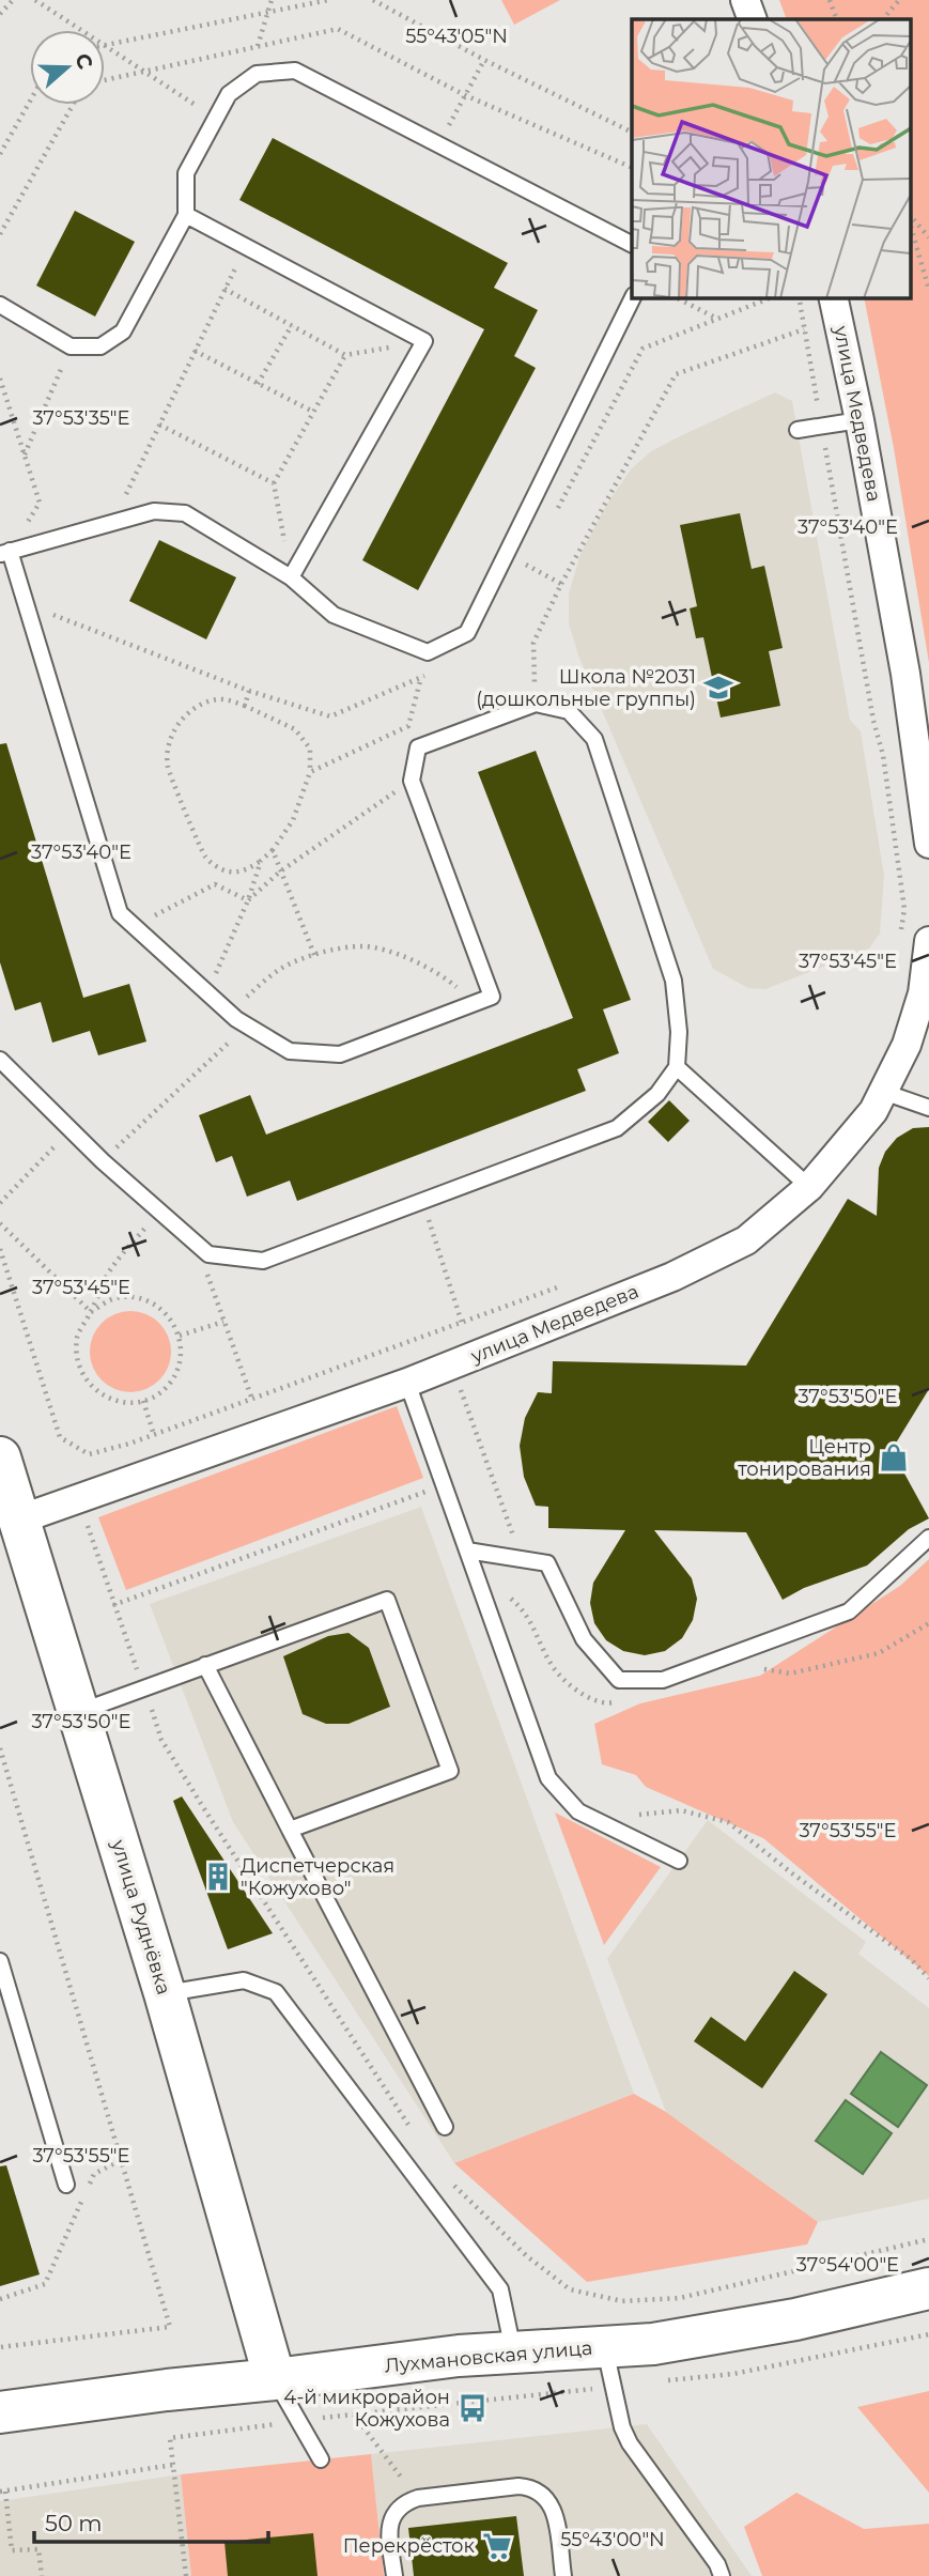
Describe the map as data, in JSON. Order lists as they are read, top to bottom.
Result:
{
  "streets": {
    "street": ["улица Медведева", "улица Руднёвка", "Лухмановская улица"]
  },
  "crossings": [
    ["улица Медведева", "улица Руднёвка"],
    ["улица Руднёвка", "Лухмановская улица"]
  ],
  "places": {
    "school or university": ["Школа №2031 (дошкольные группы)"],
    "shop": ["Центр тонирования"],
    "building": ["Диспетчерская \"Кожухово\""],
    "bus stop": ["4-й микрорайон Кожухова"],
    "supermarket": ["Перекрёсток"]
  },
  "scale_bar": "50 m",
  "north": "right",
  "coordinates": [
    "55°43'05\"N",
    "37°53'35\"E",
    "37°53'40\"E",
    "37°53'45\"E",
    "37°53'50\"E",
    "37°53'55\"E",
    "37°54'00\"E",
    "55°43'00\"N"
  ]
}
